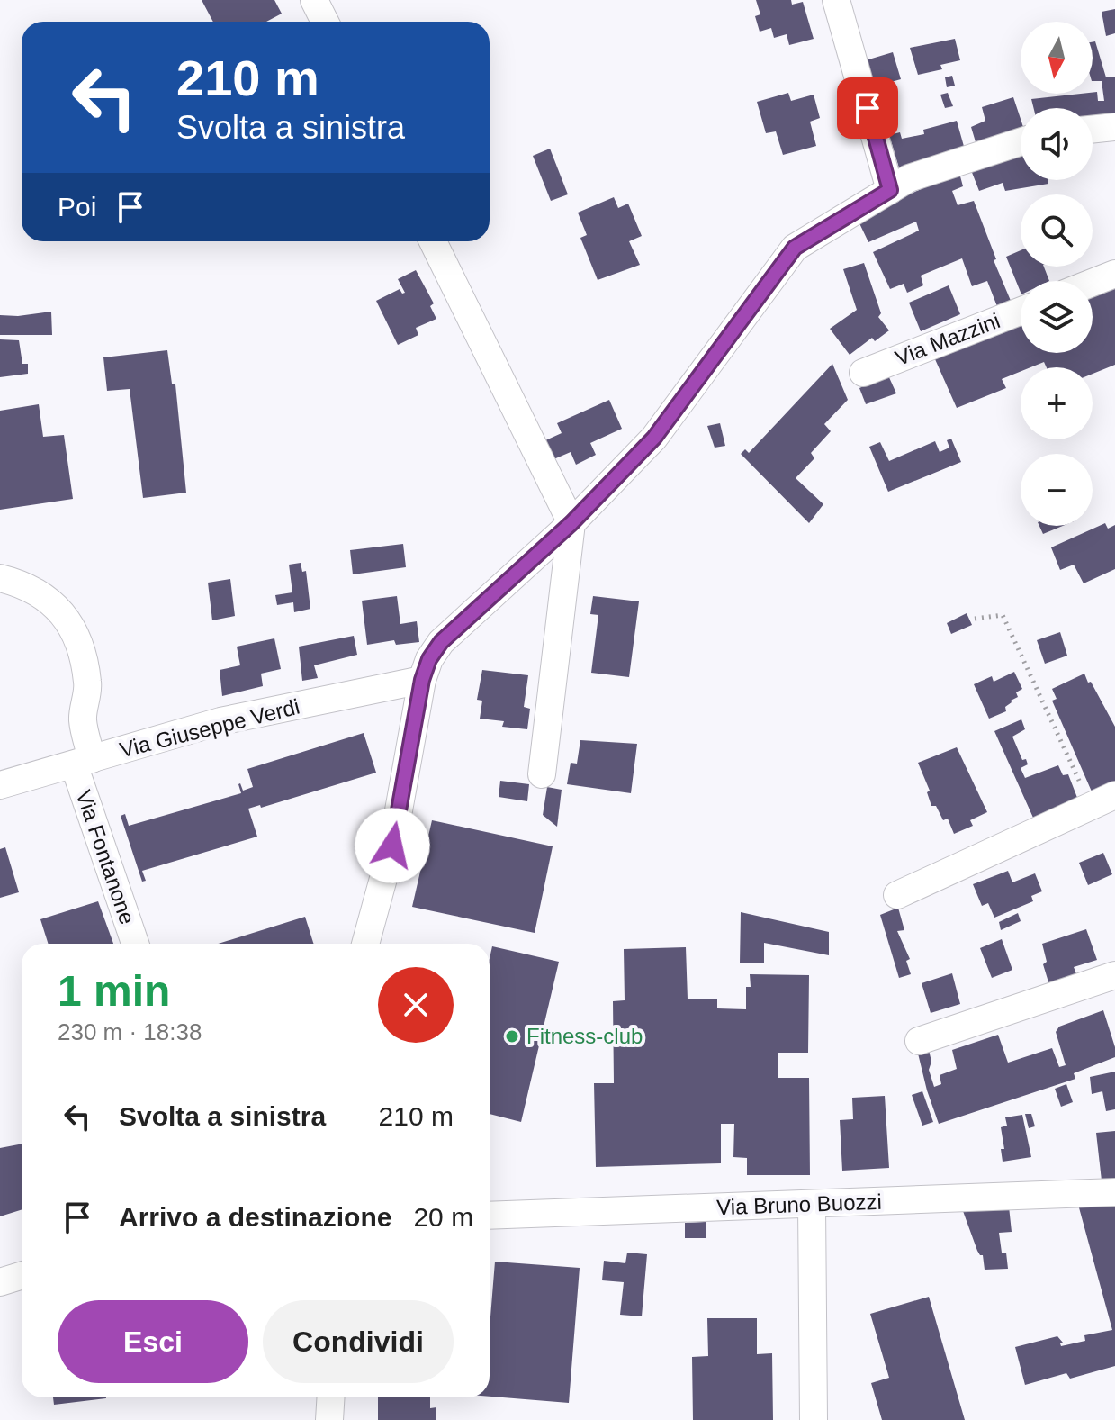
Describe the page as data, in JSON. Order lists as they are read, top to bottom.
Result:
{
  "streets": {
    "street": [
      "Via Mazzini",
      "Via Giuseppe Verdi",
      "Via Fontanone",
      "Via Bruno Buozzi"
    ]
  },
  "crossings": [
    ["Via Giuseppe Verdi", "Via Fontanone"]
  ],
  "places": ["Fitness-club"],
  "north": "bottom",
  "page": {
    "map_buttons": ["+", "−"],
    "turn": ["210 m", "Svolta a sinistra"],
    "then": "Poi",
    "heading": ["1 min", "230 m · 18:38"],
    "list": [
      {
        "name": "Svolta a sinistra",
        "value": "210 m"
      },
      {
        "name": "Arrivo a destinazione",
        "value": "20 m"
      }
    ],
    "buttons": ["Esci", "Condividi"]
  }
}
